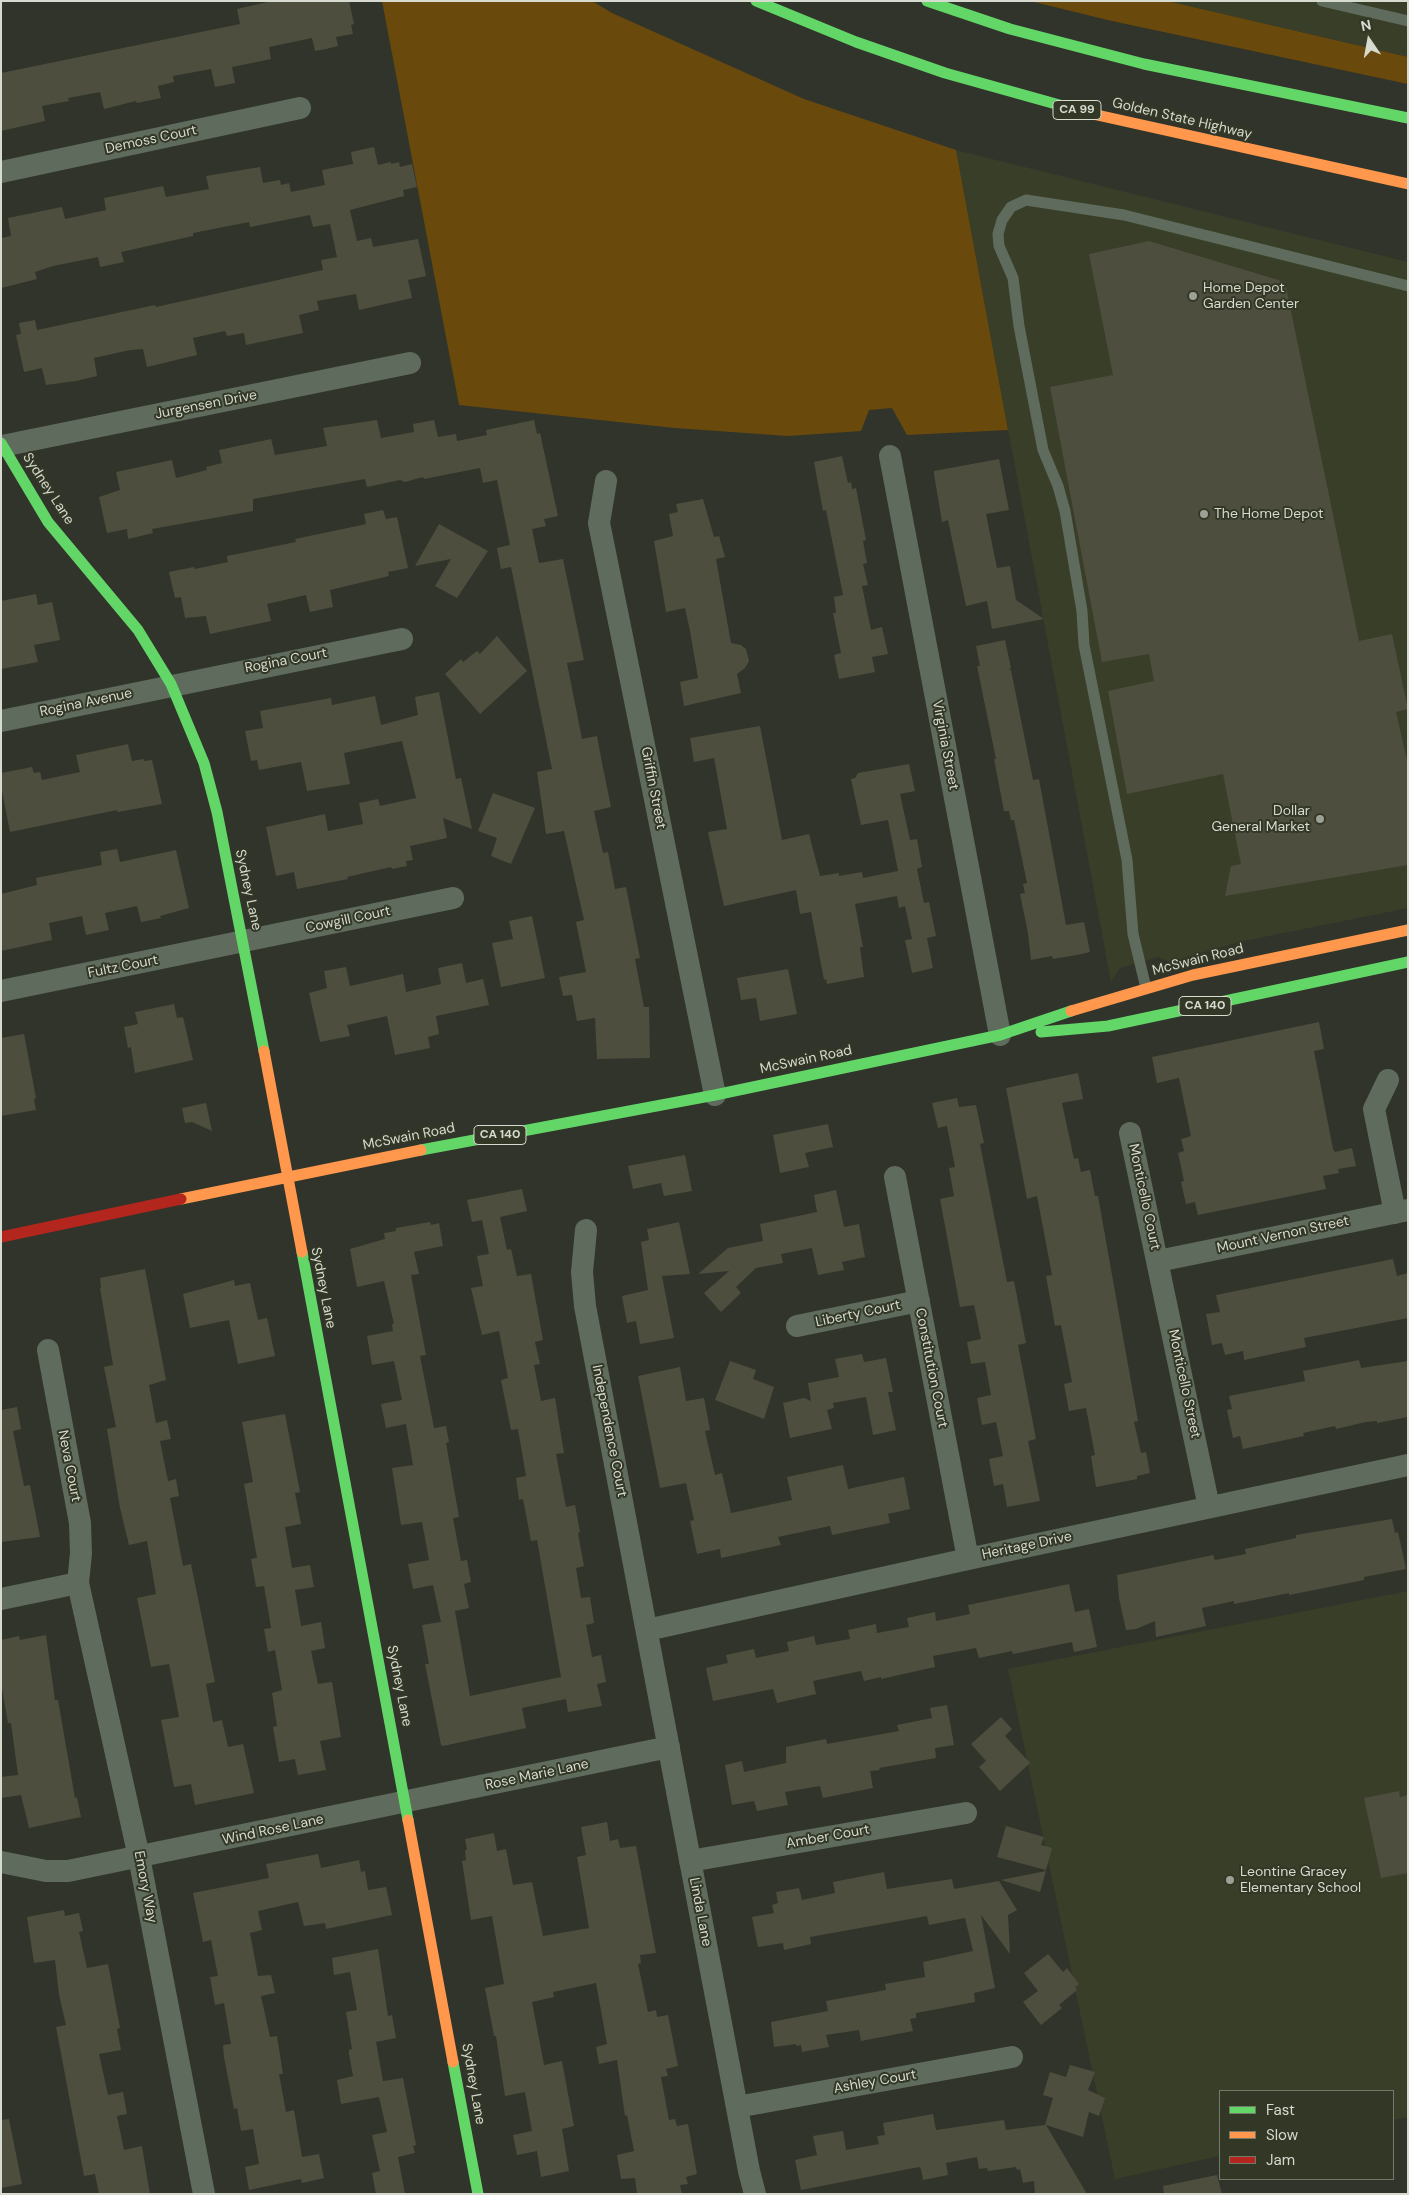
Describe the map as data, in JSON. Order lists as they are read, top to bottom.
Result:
{
  "streets": {
    "main road": [
      "CA 99",
      "Golden State Highway",
      "Sydney Lane",
      "McSwain Road",
      "CA 140"
    ],
    "street": [
      "Demoss Court",
      "Jurgensen Drive",
      "Rogina Court",
      "Rogina Avenue",
      "Virginia Street",
      "Griffin Street",
      "Cowgill Court",
      "Fultz Court",
      "Monticello Court",
      "Mount Vernon Street",
      "Liberty Court",
      "Constitution Court",
      "Monticello Street",
      "Independence Court",
      "Neva Court",
      "Heritage Drive",
      "Rose Marie Lane",
      "Wind Rose Lane",
      "Amber Court",
      "Emory Way",
      "Linda Lane",
      "Ashley Court"
    ]
  },
  "crossings": [
    ["Jurgensen Drive", "Sydney Lane"],
    ["Sydney Lane", "Rogina Court"],
    ["Sydney Lane", "Rogina Avenue"],
    ["Sydney Lane", "Cowgill Court"],
    ["Sydney Lane", "McSwain Road"],
    ["Sydney Lane", "Fultz Court"],
    ["Sydney Lane", "Rose Marie Lane"],
    ["Sydney Lane", "Wind Rose Lane"],
    ["Rogina Court", "Rogina Avenue"],
    ["Virginia Street", "McSwain Road"],
    ["Griffin Street", "McSwain Road"],
    ["Cowgill Court", "Fultz Court"],
    ["Monticello Court", "Mount Vernon Street"],
    ["Monticello Court", "Monticello Street"],
    ["Mount Vernon Street", "Monticello Street"],
    ["Liberty Court", "Constitution Court"],
    ["Constitution Court", "Heritage Drive"],
    ["Monticello Street", "Heritage Drive"],
    ["Independence Court", "Heritage Drive"],
    ["Independence Court", "Linda Lane"],
    ["Neva Court", "Emory Way"],
    ["Heritage Drive", "Linda Lane"],
    ["Rose Marie Lane", "Wind Rose Lane"],
    ["Rose Marie Lane", "Linda Lane"],
    ["Wind Rose Lane", "Emory Way"],
    ["Amber Court", "Linda Lane"],
    ["Linda Lane", "Ashley Court"]
  ],
  "places": [
    "Home Depot Garden Center",
    "The Home Depot",
    "Dollar General Market",
    "Leontine Gracey Elementary School"
  ],
  "legend": ["Fast", "Slow", "Jam"],
  "north": "top"
}
